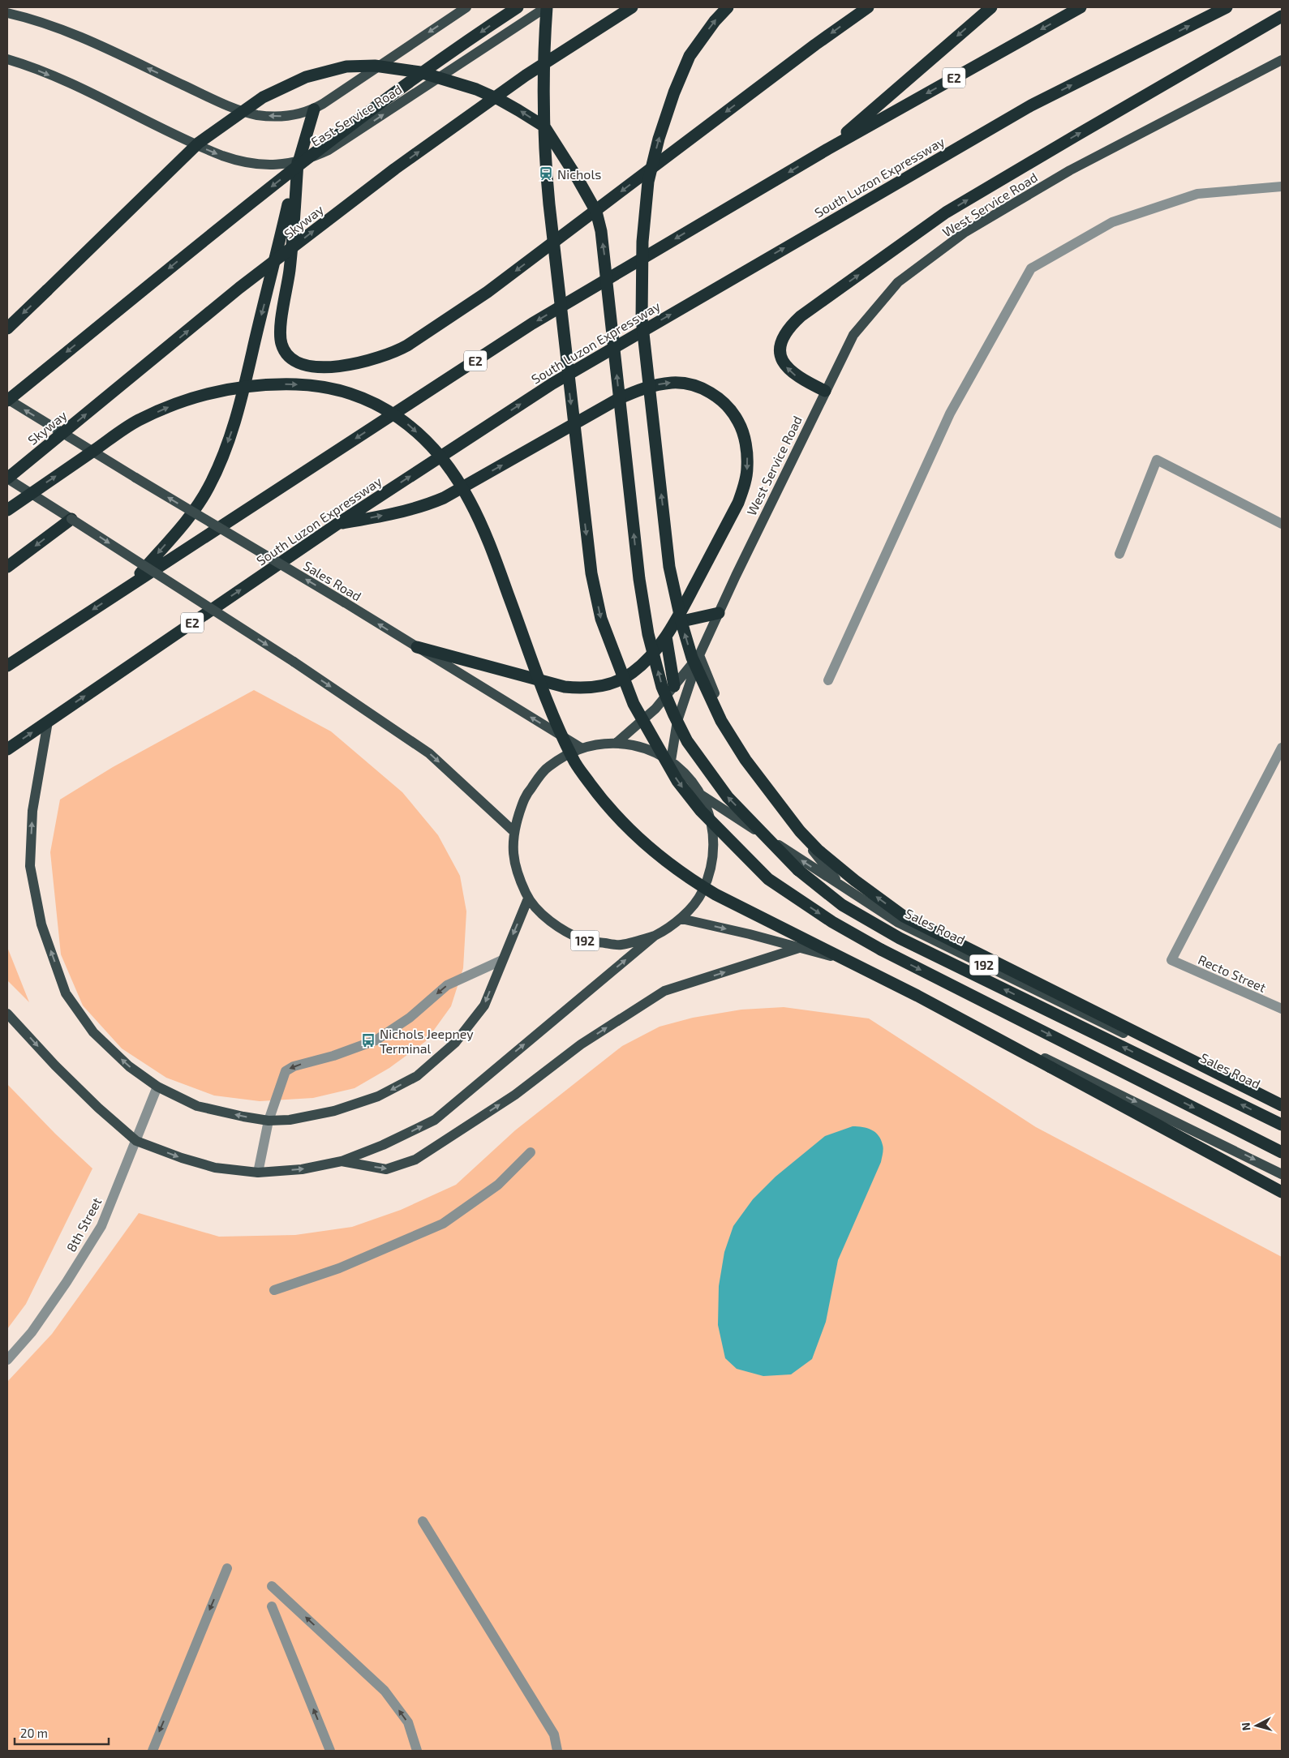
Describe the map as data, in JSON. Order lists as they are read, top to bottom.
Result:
{
  "streets": {
    "highway": ["E2", "South Luzon Expressway", "Skyway"],
    "main road": [
      "East Service Road",
      "West Service Road",
      "Sales Road",
      "192"
    ],
    "street": ["Recto Street", "8th Street"]
  },
  "crossings": [
    ["West Service Road", "192"],
    ["Sales Road", "192"]
  ],
  "places": {
    "station": ["Nichols"],
    "bus stop": ["Nichols Jeepney Terminal"]
  },
  "scale_bar": "20 m",
  "north": "left"
}
